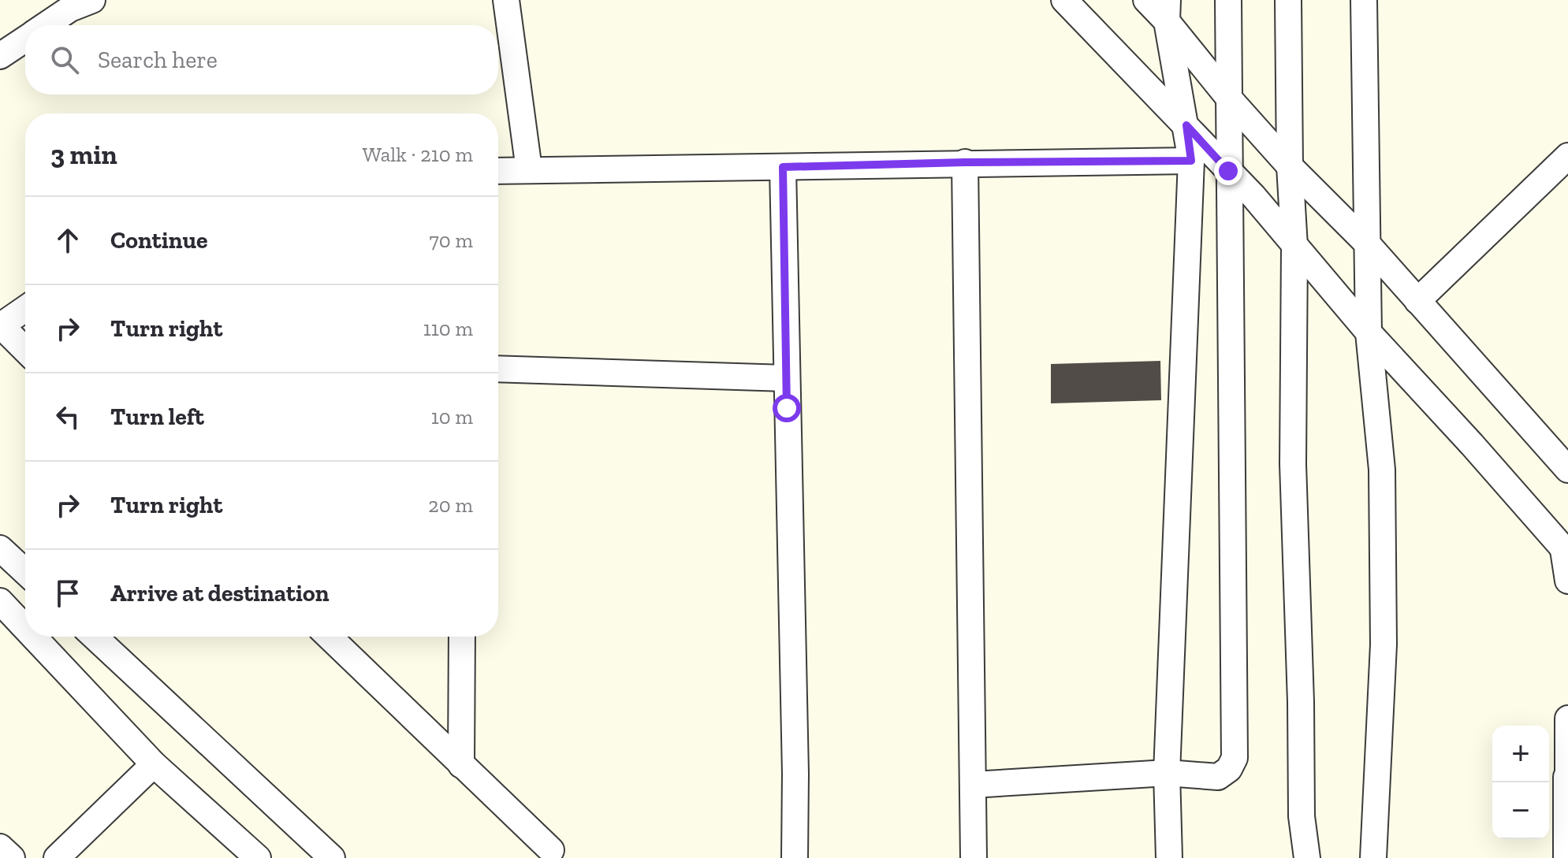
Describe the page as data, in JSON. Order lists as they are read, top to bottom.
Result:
{
  "page": {
    "search": "Search here",
    "heading": ["3 min", "Walk · 210 m"],
    "list": [
      ["Continue", "70 m"],
      ["Turn right", "110 m"],
      ["Turn left", "10 m"],
      ["Turn right", "20 m"],
      "Arrive at destination"
    ],
    "map_buttons": ["+", "−"]
  }
}
